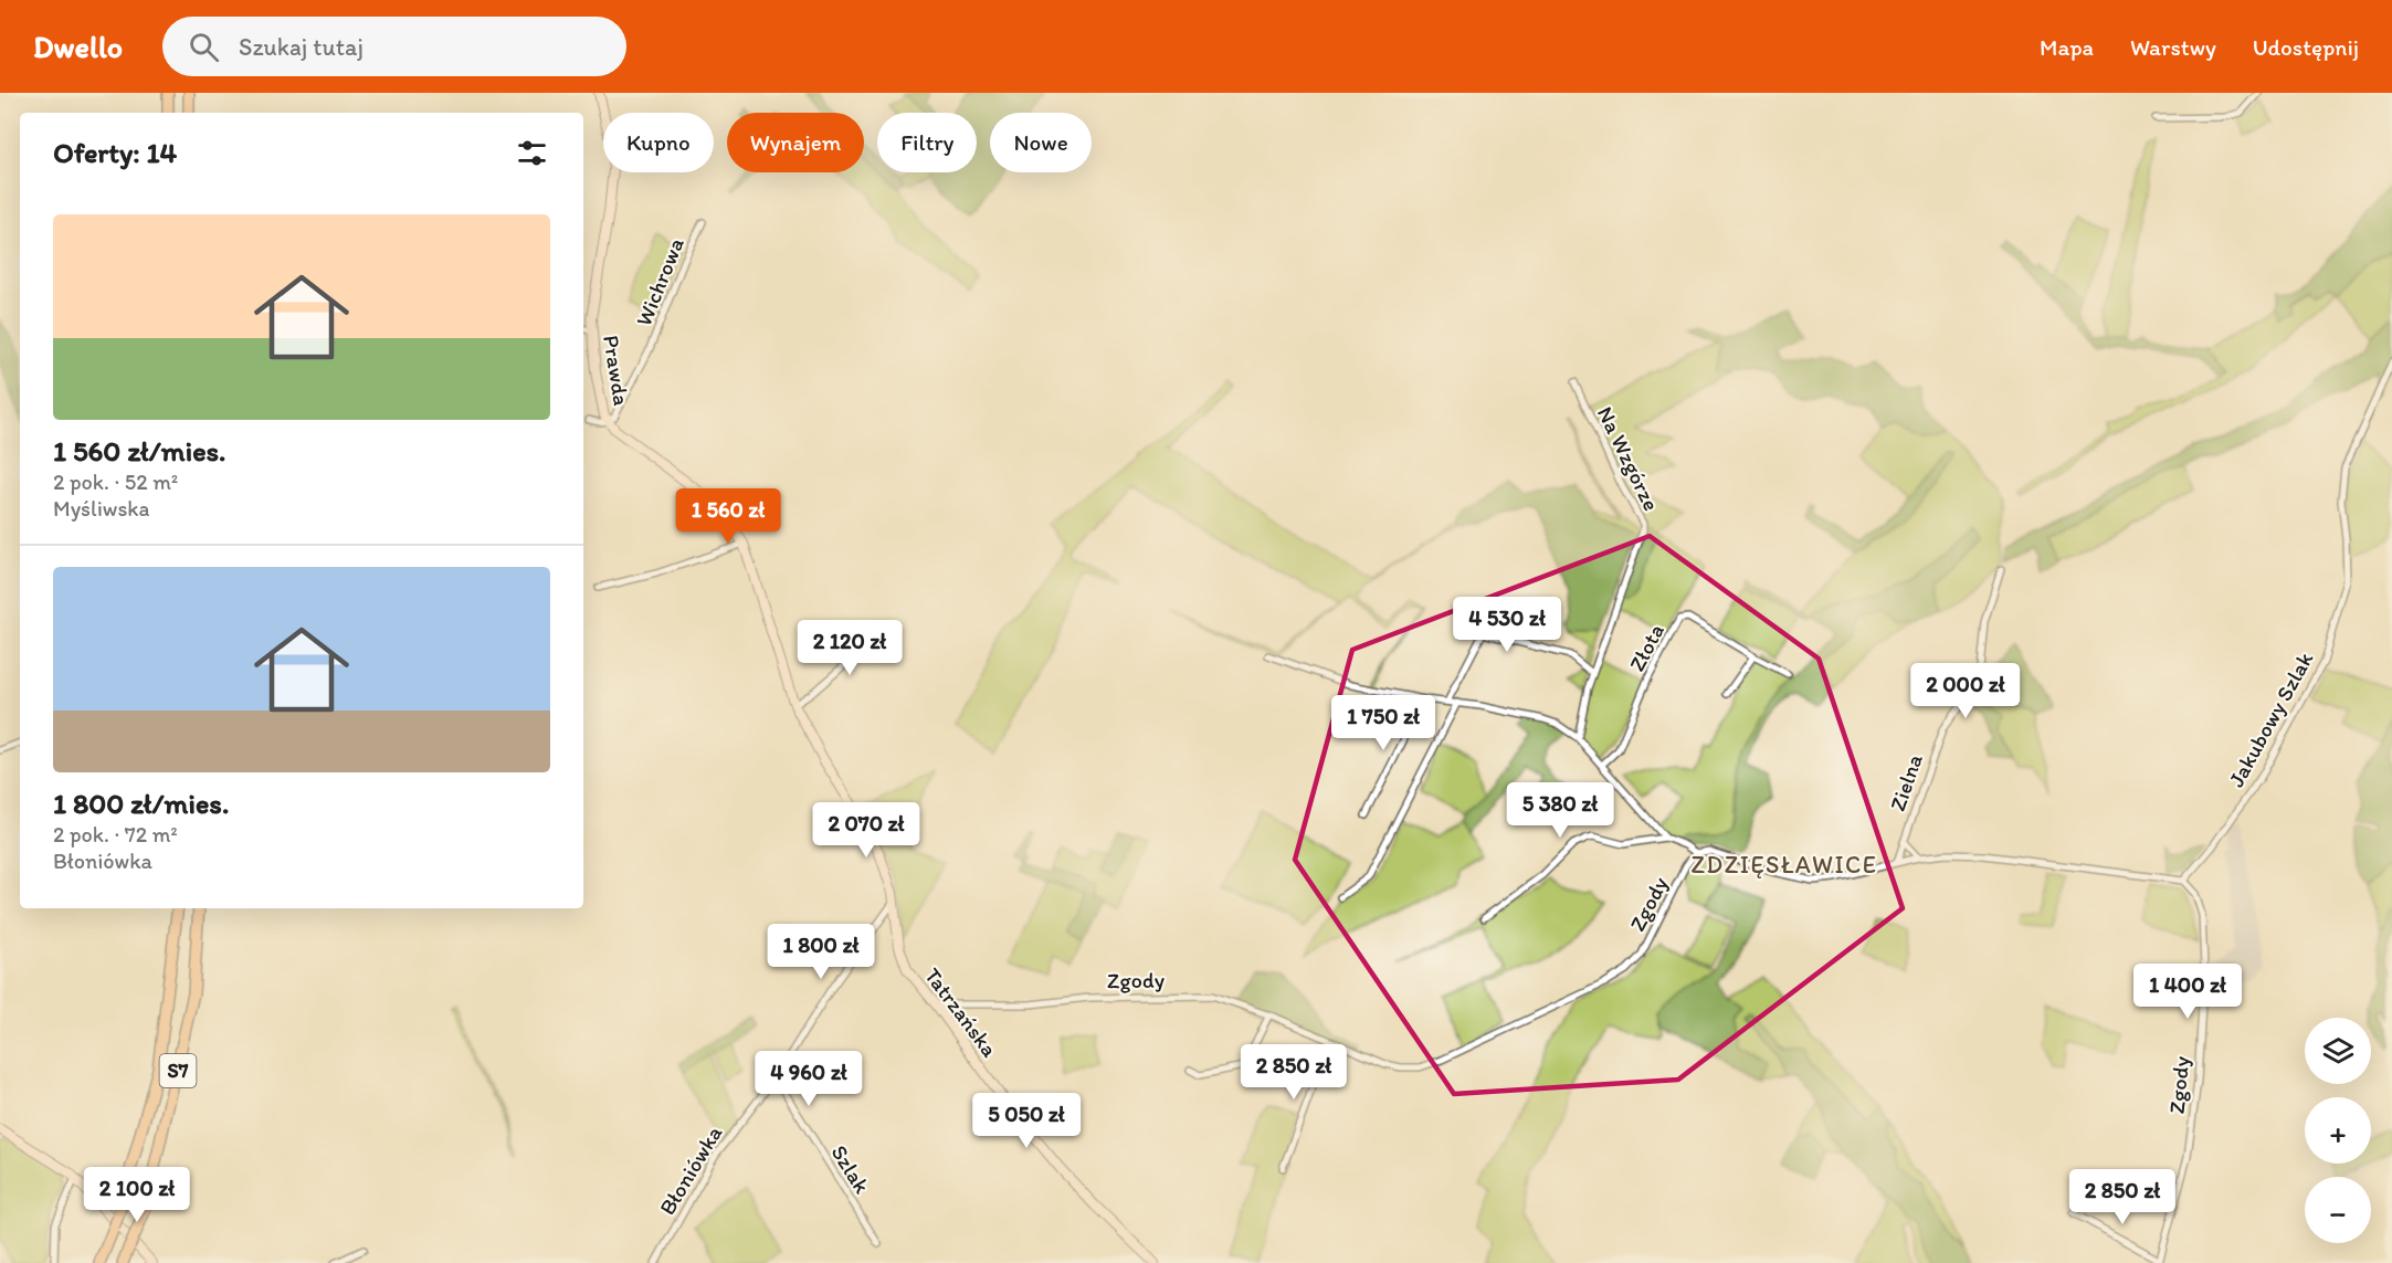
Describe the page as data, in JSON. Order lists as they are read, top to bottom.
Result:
{
  "streets": {
    "highway": ["S7"],
    "street": [
      "Wichrowa",
      "Prawda",
      "Na Wzgórze",
      "Złota",
      "Jakubowy Szlak",
      "Zielna",
      "Zgody",
      "Tatrzańska",
      "Szlak",
      "Błoniówka"
    ]
  },
  "crossings": [
    ["Wichrowa", "Prawda"],
    ["Prawda", "Tatrzańska"],
    ["Jakubowy Szlak", "Zgody"],
    ["Zgody", "Tatrzańska"],
    ["Tatrzańska", "Błoniówka"],
    ["Szlak", "Błoniówka"]
  ],
  "districts": ["ZDZIĘSŁAWICE"],
  "page": {
    "header": "Dwello",
    "search": "Szukaj tutaj",
    "nav": ["Mapa", "Warstwy", "Udostępnij"],
    "chip": [
      "Kupno",
      "Wynajem",
      "Filtry",
      "Nowe"
    ],
    "heading": "Oferty: 14",
    "list": [
      {
        "name": "1 560 zł/mies.",
        "note": "2 pok. · 52 m² · Myśliwska"
      },
      {
        "name": "1 800 zł/mies.",
        "note": "2 pok. · 72 m² · Błoniówka"
      }
    ],
    "price": [
      "1 560 zł",
      "4 530 zł",
      "2 120 zł",
      "2 000 zł",
      "1 750 zł",
      "5 380 zł",
      "2 070 zł",
      "1 800 zł",
      "1 400 zł",
      "2 850 zł",
      "4 960 zł",
      "5 050 zł",
      "2 100 zł",
      "2 850 zł"
    ],
    "map_buttons": ["+", "−"]
  }
}
